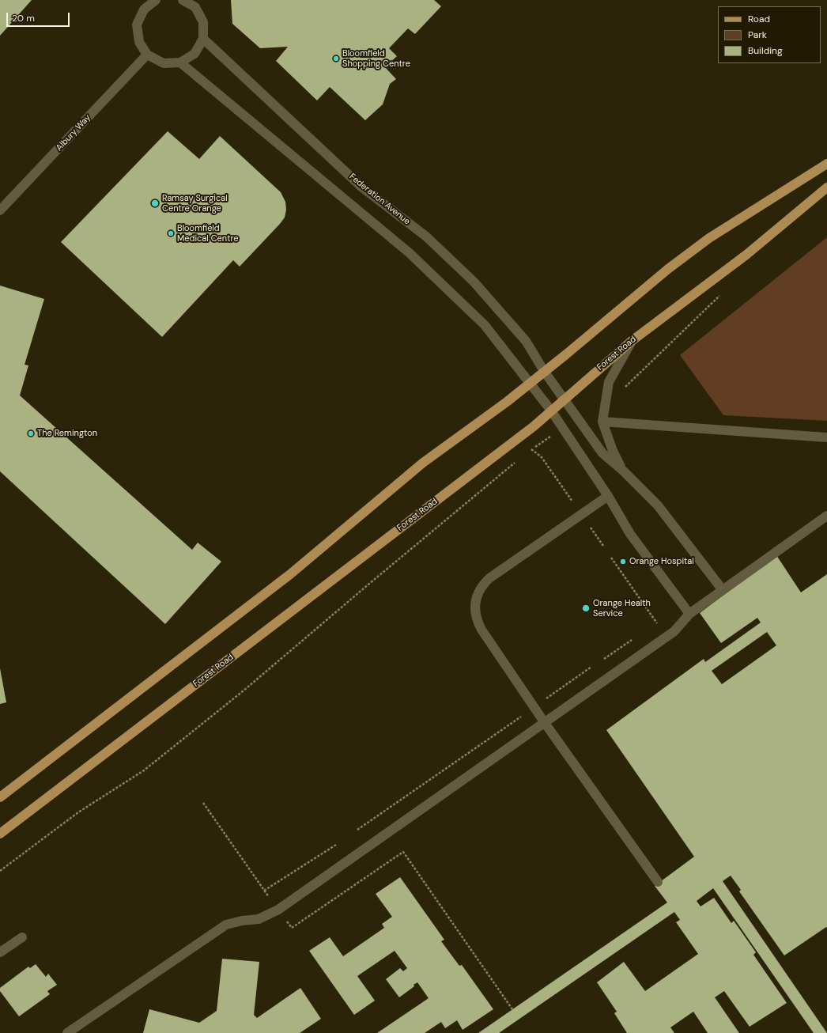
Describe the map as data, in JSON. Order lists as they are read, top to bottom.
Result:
{
  "streets": {
    "main road": ["Forest Road"],
    "street": ["Albury Way", "Federation Avenue"]
  },
  "crossings": [
    ["Federation Avenue", "Forest Road"]
  ],
  "places": [
    "Bloomfield Shopping Centre",
    "Ramsay Surgical Centre Orange",
    "Bloomfield Medical Centre",
    "The Remington",
    "Orange Hospital",
    "Orange Health Service"
  ],
  "legend": ["Road", "Park", "Building"],
  "scale_bar": "20 m"
}
